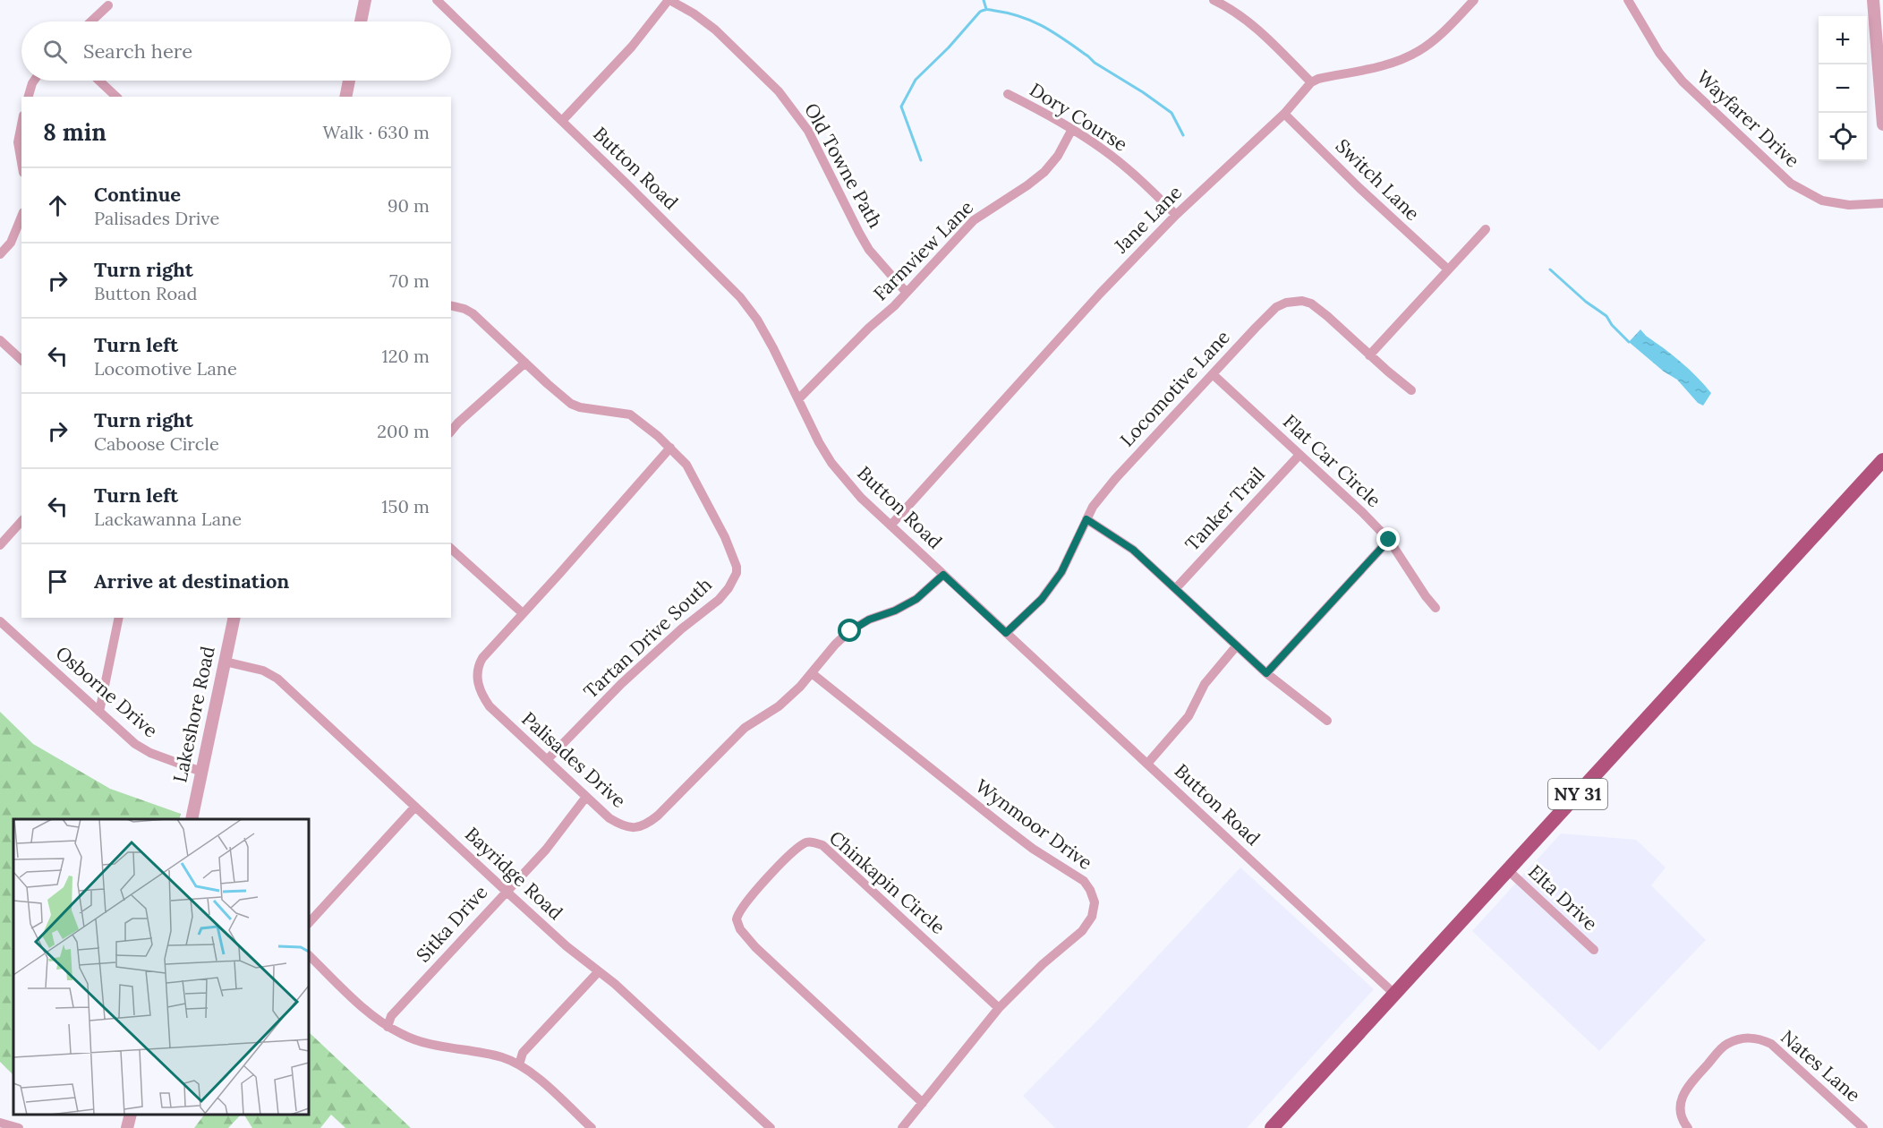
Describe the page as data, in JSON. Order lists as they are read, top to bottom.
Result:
{
  "streets": {
    "main road": ["NY 31"],
    "street": [
      "Dory Course",
      "Wayfarer Drive",
      "Old Towne Path",
      "Button Road",
      "Switch Lane",
      "Jane Lane",
      "Farmview Lane",
      "Locomotive Lane",
      "Flat Car Circle",
      "Tanker Trail",
      "Tartan Drive South",
      "Osborne Drive",
      "Lakeshore Road",
      "Palisades Drive",
      "Wynmoor Drive",
      "Bayridge Road",
      "Chinkapin Circle",
      "Elta Drive",
      "Sitka Drive",
      "Nates Lane"
    ]
  },
  "crossings": [
    ["Dory Course", "Jane Lane"],
    ["Dory Course", "Farmview Lane"],
    ["Old Towne Path", "Farmview Lane"],
    ["Button Road", "Jane Lane"],
    ["Button Road", "Farmview Lane"],
    ["Button Road", "Locomotive Lane"],
    ["Button Road", "Palisades Drive"],
    ["Button Road", "NY 31"],
    ["Switch Lane", "Jane Lane"],
    ["Locomotive Lane", "Flat Car Circle"],
    ["Flat Car Circle", "Tanker Trail"],
    ["Tartan Drive South", "Palisades Drive"],
    ["Osborne Drive", "Lakeshore Road"],
    ["Lakeshore Road", "Bayridge Road"],
    ["Palisades Drive", "Wynmoor Drive"],
    ["Palisades Drive", "Sitka Drive"],
    ["NY 31", "Elta Drive"],
    ["Wynmoor Drive", "Chinkapin Circle"],
    ["Bayridge Road", "Sitka Drive"]
  ],
  "page": {
    "map_buttons": ["+", "−"],
    "search": "Search here",
    "heading": ["8 min", "Walk · 630 m"],
    "list": [
      ["Continue", "Palisades Drive", "90 m"],
      ["Turn right", "Button Road", "70 m"],
      ["Turn left", "Locomotive Lane", "120 m"],
      ["Turn right", "Caboose Circle", "200 m"],
      ["Turn left", "Lackawanna Lane", "150 m"],
      "Arrive at destination"
    ]
  }
}
